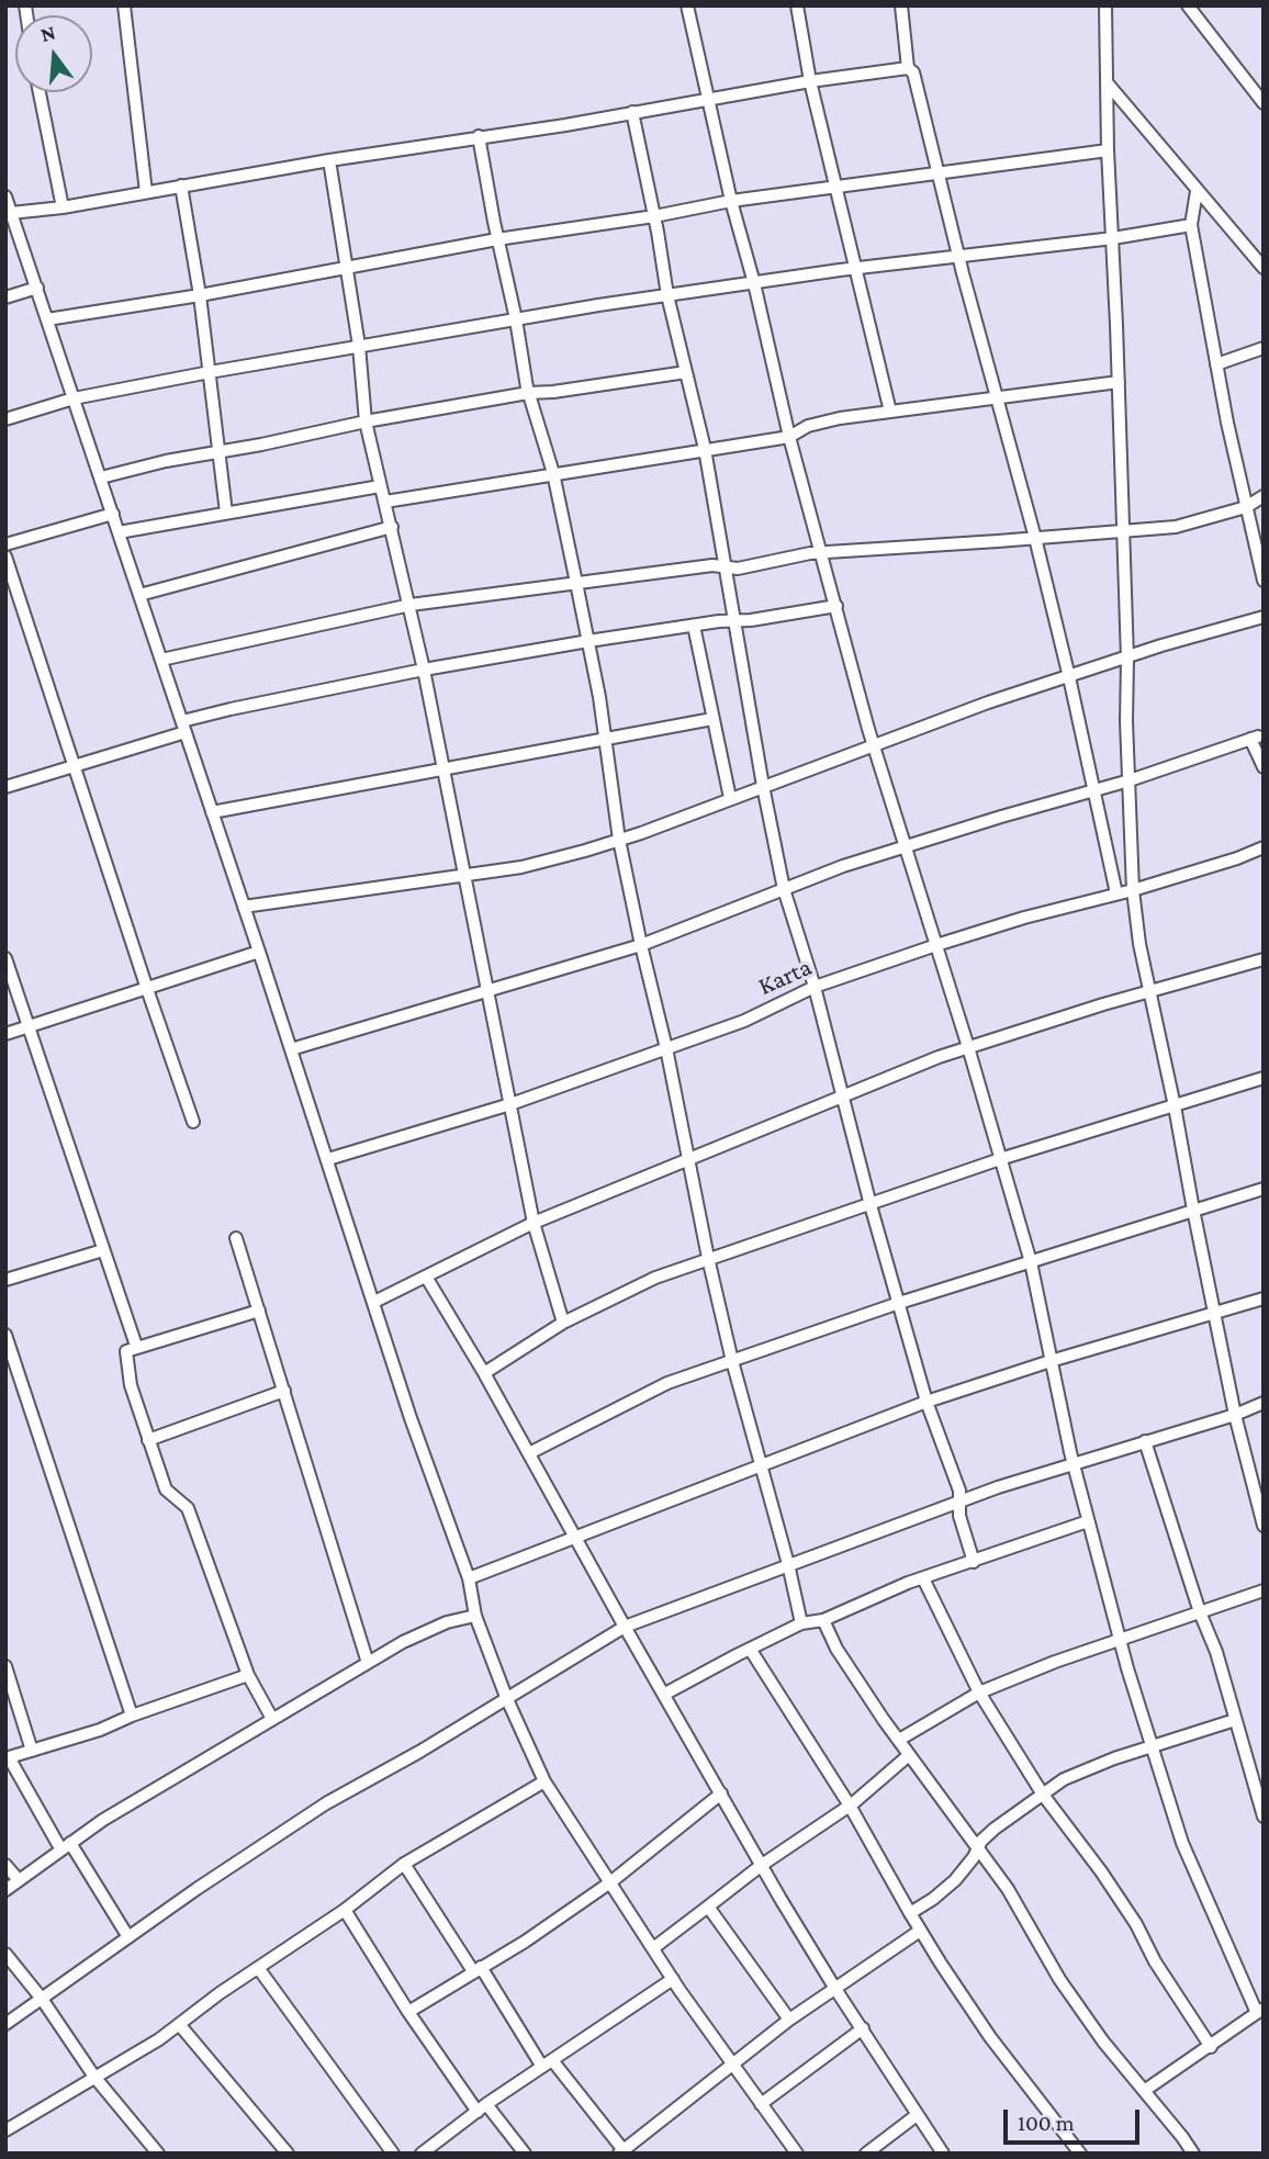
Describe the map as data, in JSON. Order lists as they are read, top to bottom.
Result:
{
  "streets": {
    "street": ["Karta"]
  },
  "scale_bar": "100 m",
  "north": "top"
}
